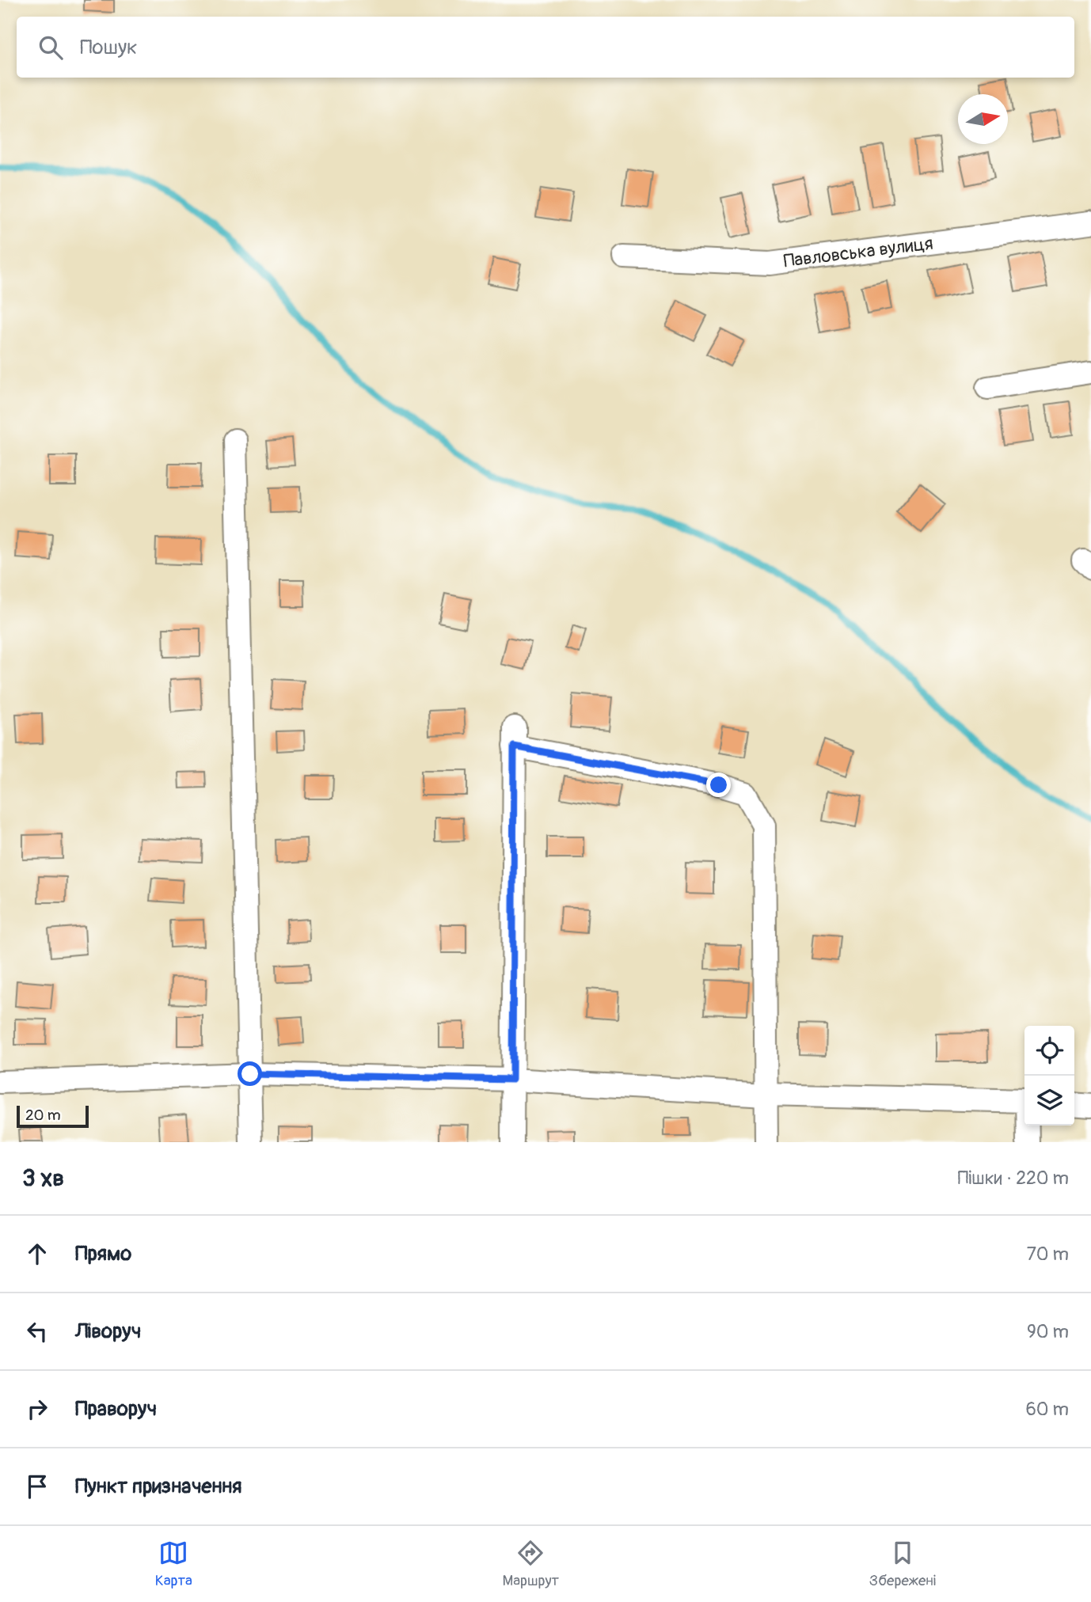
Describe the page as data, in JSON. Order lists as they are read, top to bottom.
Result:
{
  "streets": {
    "street": ["Павловська вулиця"]
  },
  "scale_bar": "20 m",
  "north": "right",
  "page": {
    "search": "Пошук",
    "scale": "20 m",
    "heading": ["3 хв", "Пішки · 220 m"],
    "list": [
      ["Прямо", "70 m"],
      ["Ліворуч", "90 m"],
      ["Праворуч", "60 m"],
      "Пункт призначення"
    ],
    "nav": ["Карта", "Маршрут", "Збережені"]
  }
}
